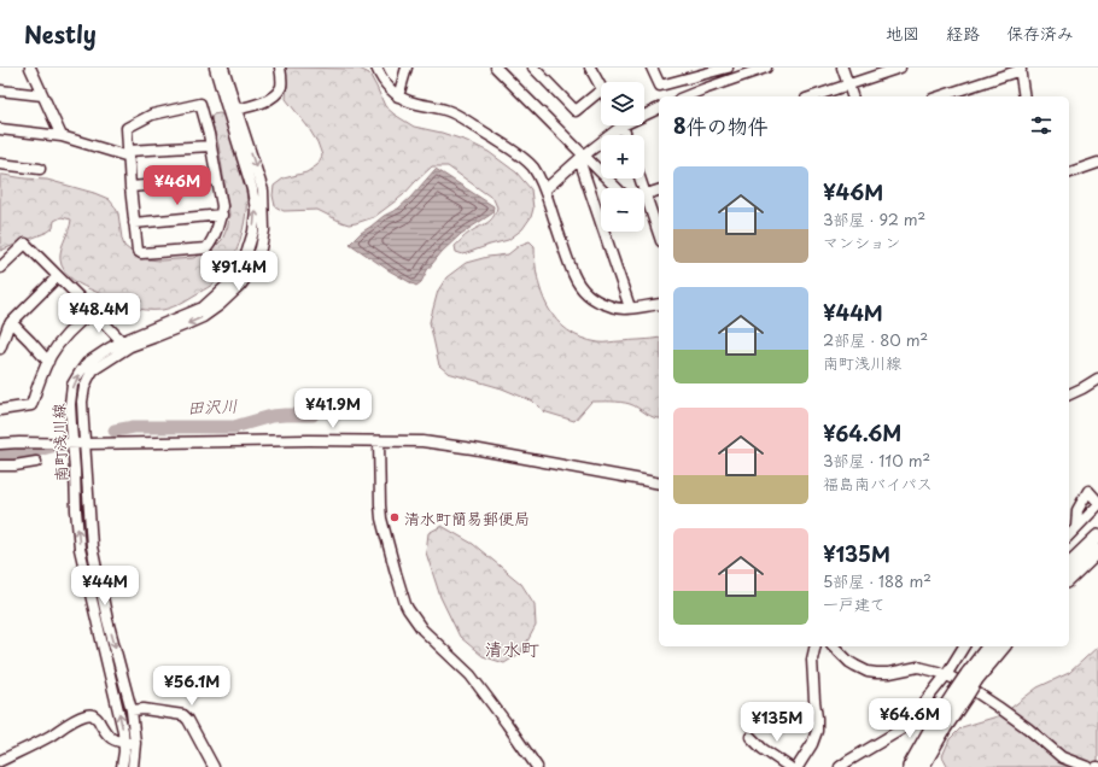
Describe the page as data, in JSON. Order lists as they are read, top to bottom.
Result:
{
  "streets": {
    "street": ["南町浅川線"]
  },
  "districts": ["清水町"],
  "water": ["田沢川"],
  "places": ["清水町簡易郵便局"],
  "page": {
    "header": "Nestly",
    "nav": ["地図", "経路", "保存済み"],
    "map_buttons": ["+", "−"],
    "heading": "8件の物件",
    "list": [
      {
        "name": "¥46M",
        "note": "3部屋 · 92 m² · マンション"
      },
      {
        "name": "¥44M",
        "note": "2部屋 · 80 m² · 南町浅川線"
      },
      {
        "name": "¥64.6M",
        "note": "3部屋 · 110 m² · 福島南バイパス"
      },
      {
        "name": "¥135M",
        "note": "5部屋 · 188 m² · 一戸建て"
      }
    ],
    "price": [
      "¥46M",
      "¥91.4M",
      "¥48.4M",
      "¥41.9M",
      "¥44M",
      "¥56.1M",
      "¥64.6M",
      "¥135M"
    ]
  }
}
